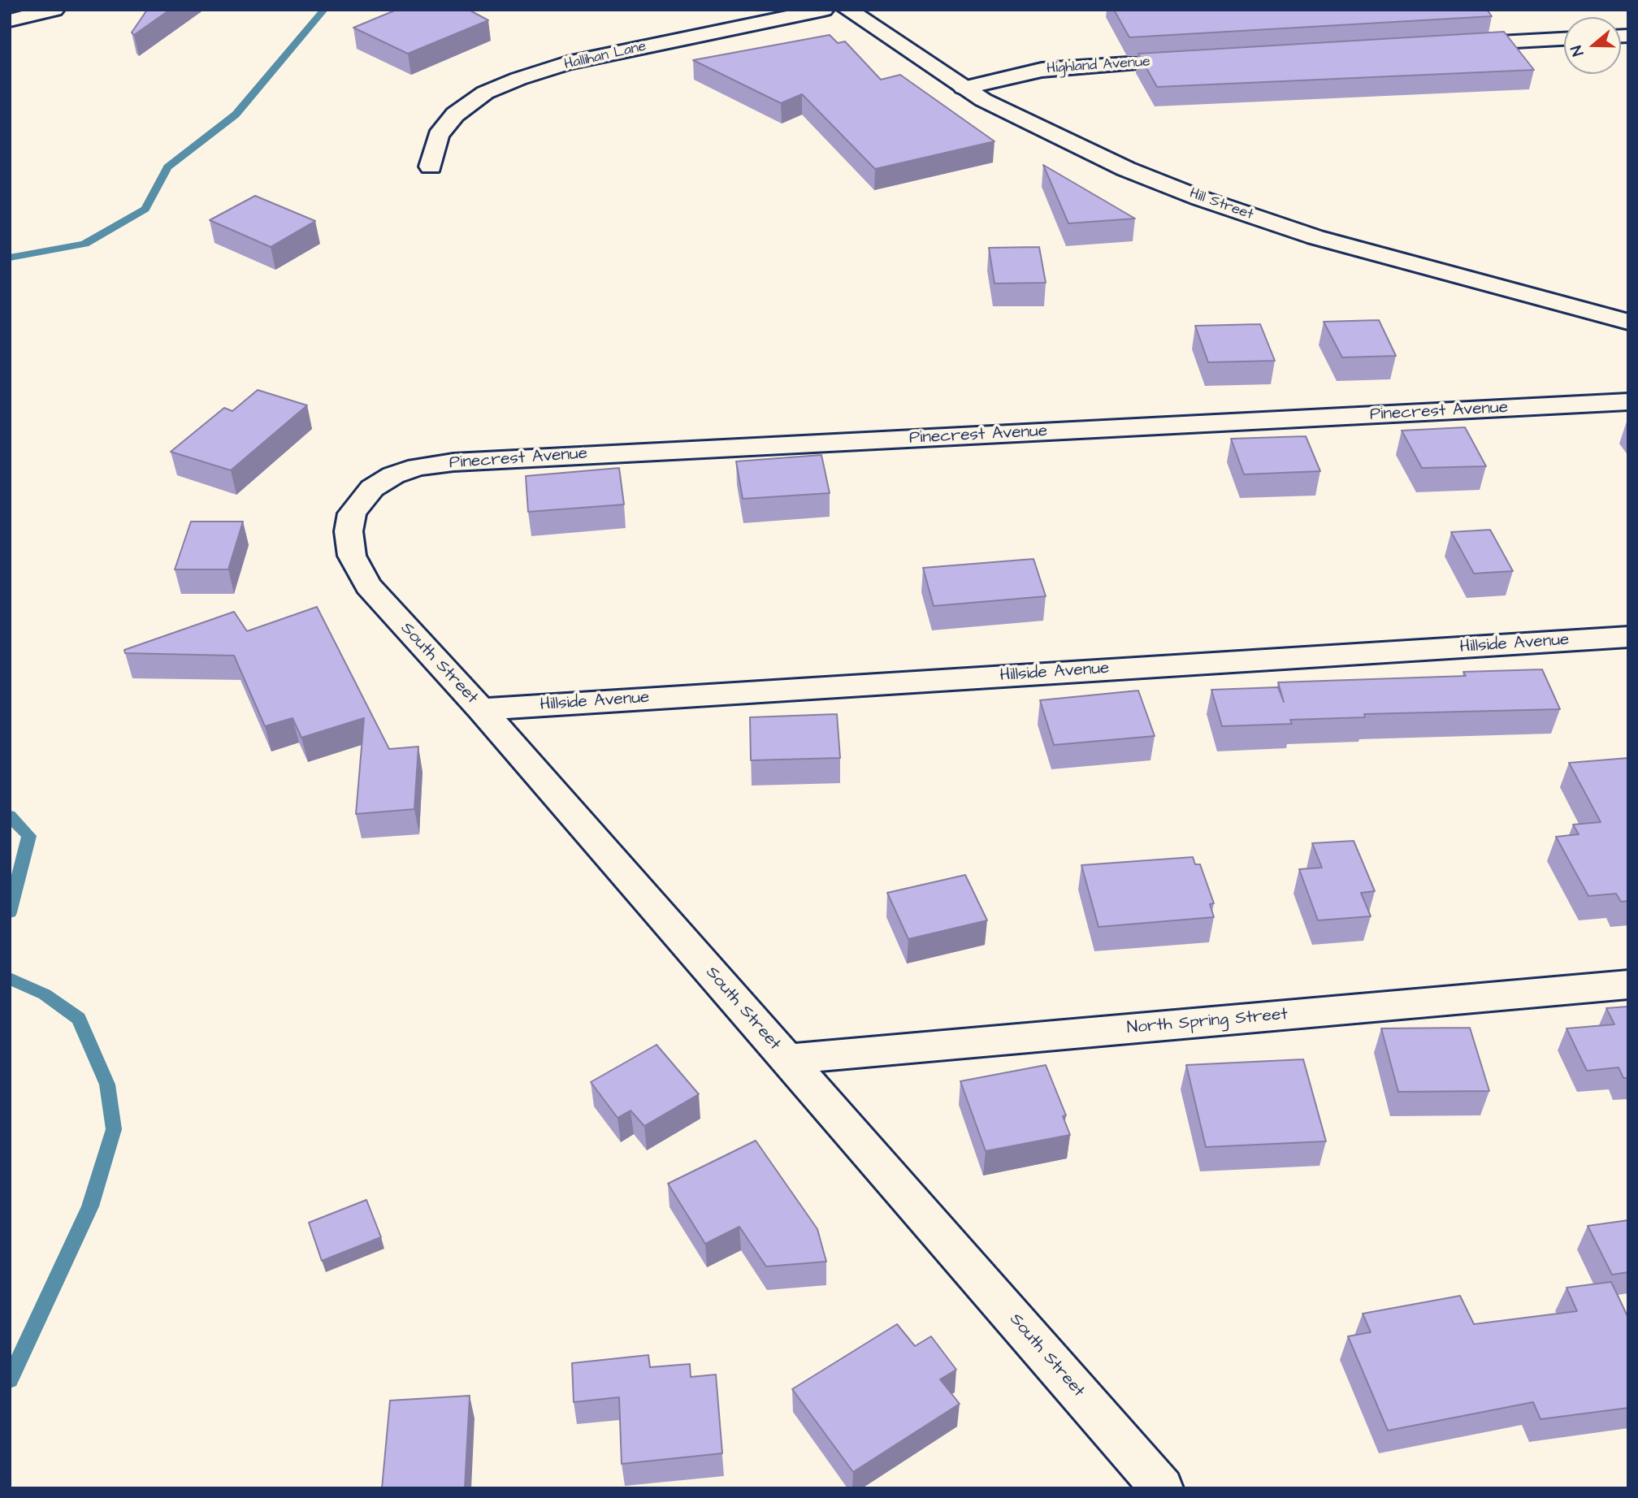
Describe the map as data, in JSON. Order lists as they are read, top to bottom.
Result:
{
  "streets": {
    "street": [
      "Hallihan Lane",
      "Highland Avenue",
      "Hill Street",
      "Pinecrest Avenue",
      "Hillside Avenue",
      "South Street",
      "North Spring Street"
    ]
  },
  "crossings": [
    ["Highland Avenue", "Hill Street"],
    ["Pinecrest Avenue", "South Street"],
    ["Hillside Avenue", "South Street"],
    ["South Street", "North Spring Street"]
  ],
  "north": "left"
}
